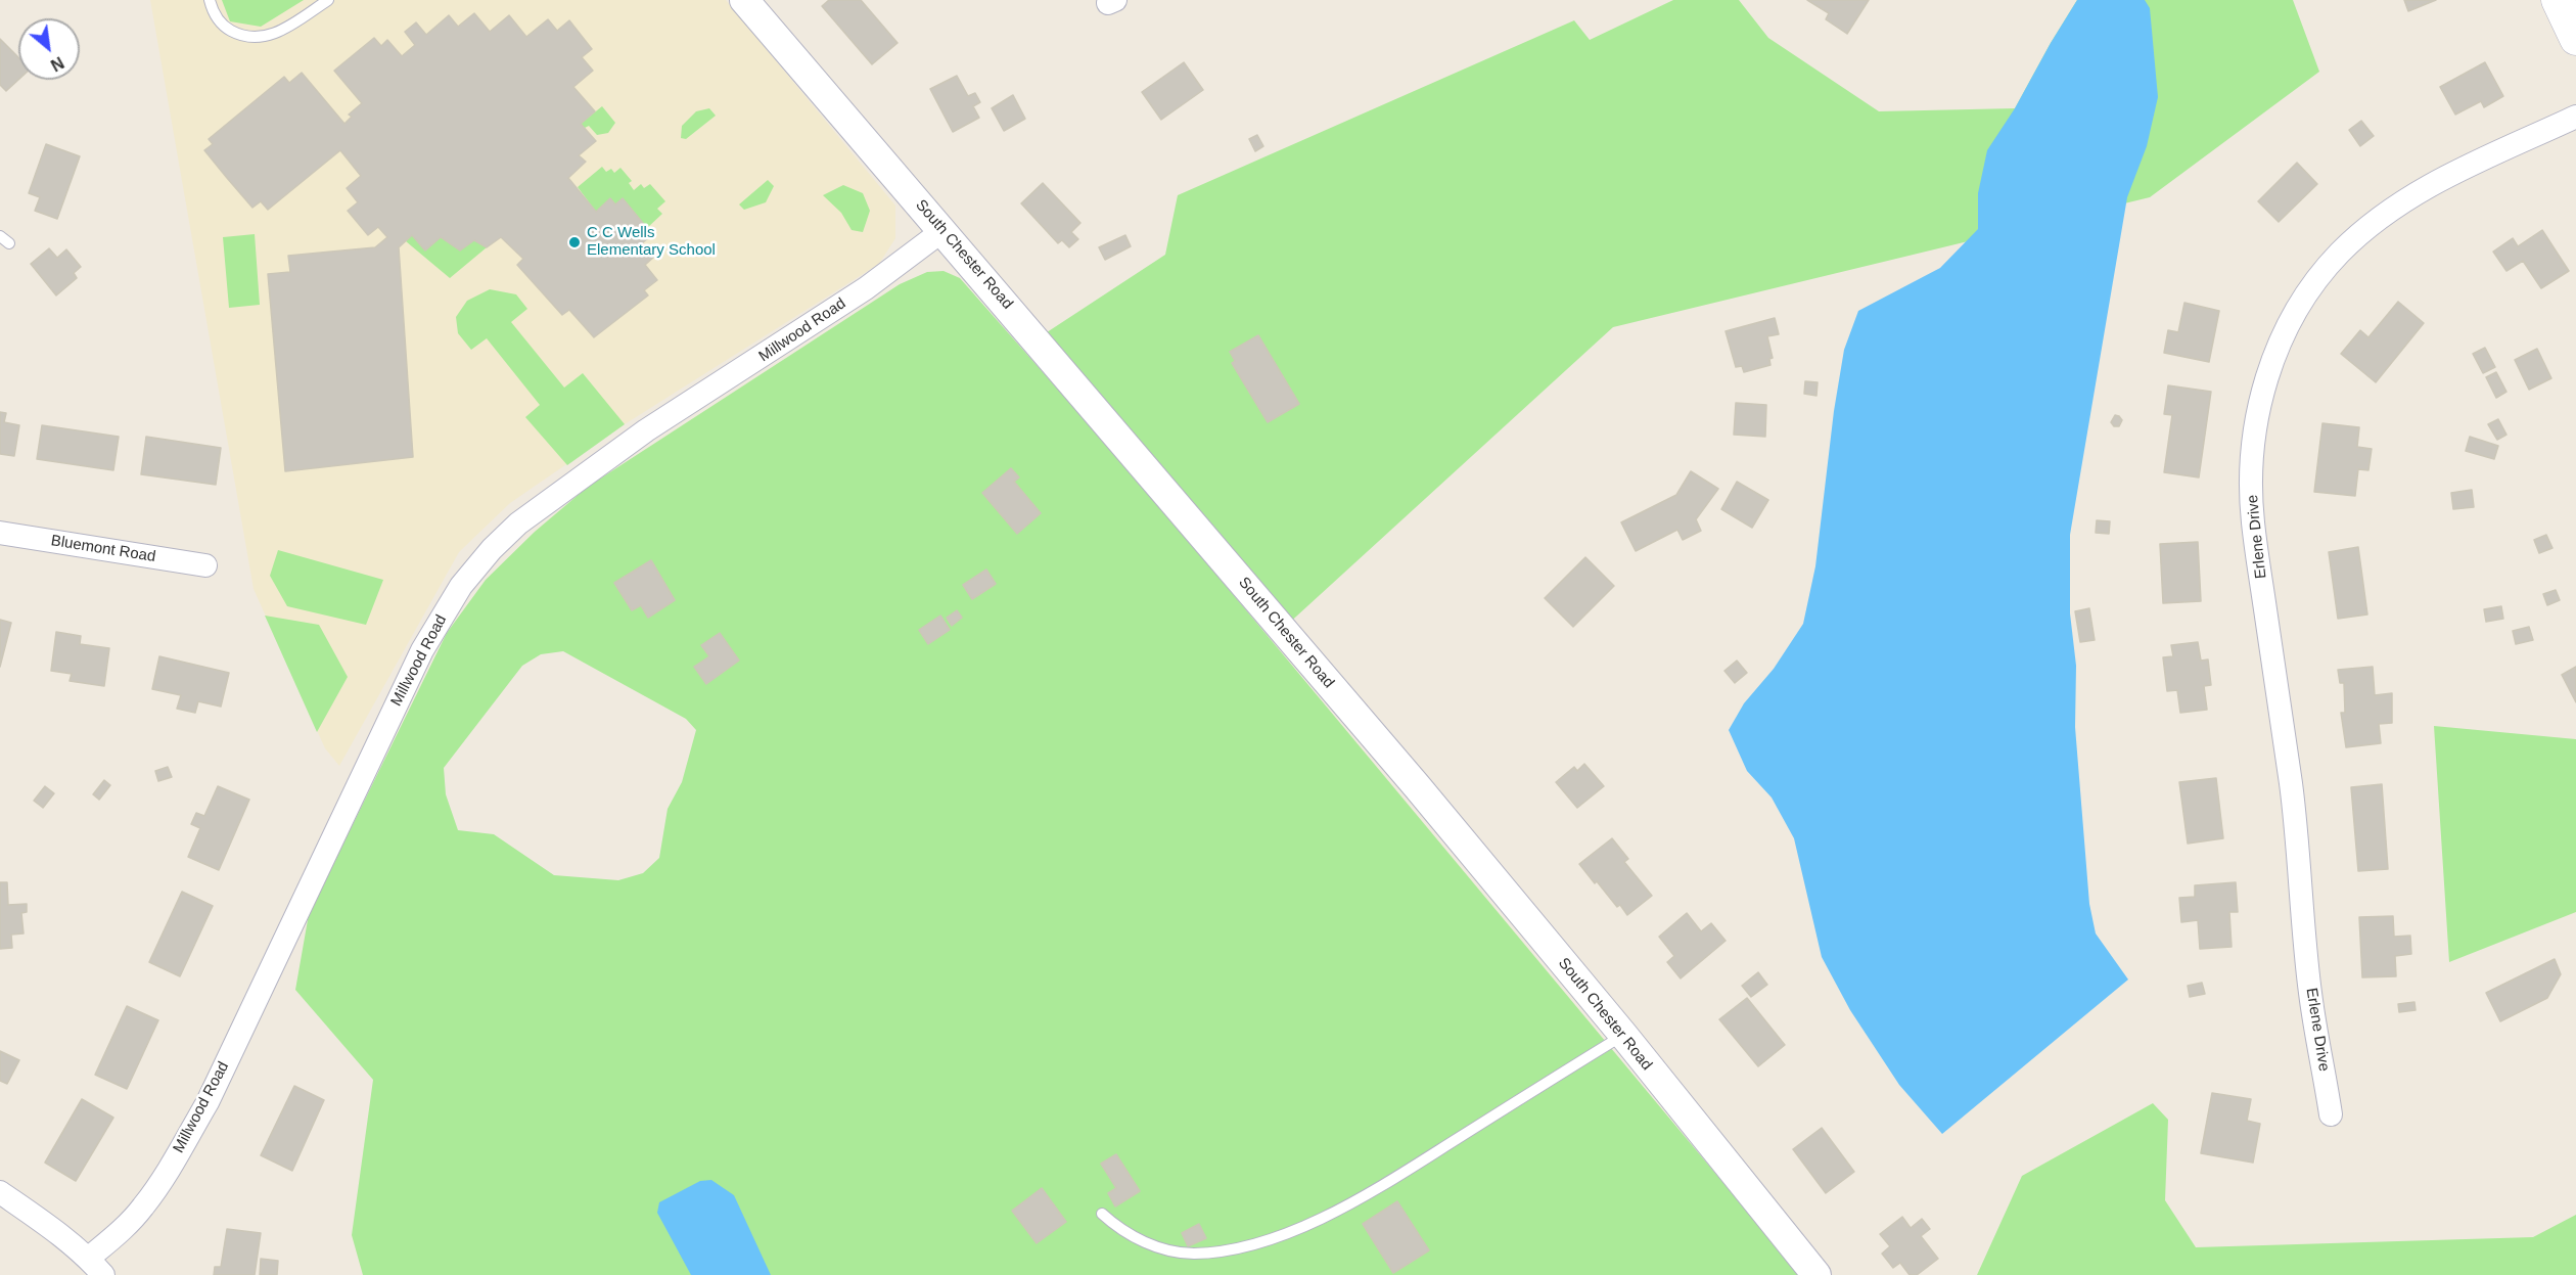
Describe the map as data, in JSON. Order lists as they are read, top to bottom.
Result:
{
  "streets": {
    "street": [
      "South Chester Road",
      "Millwood Road",
      "Erlene Drive",
      "Bluemont Road"
    ]
  },
  "crossings": [
    ["South Chester Road", "Millwood Road"]
  ],
  "places": ["C C Wells Elementary School"],
  "north": "bottom right"
}
